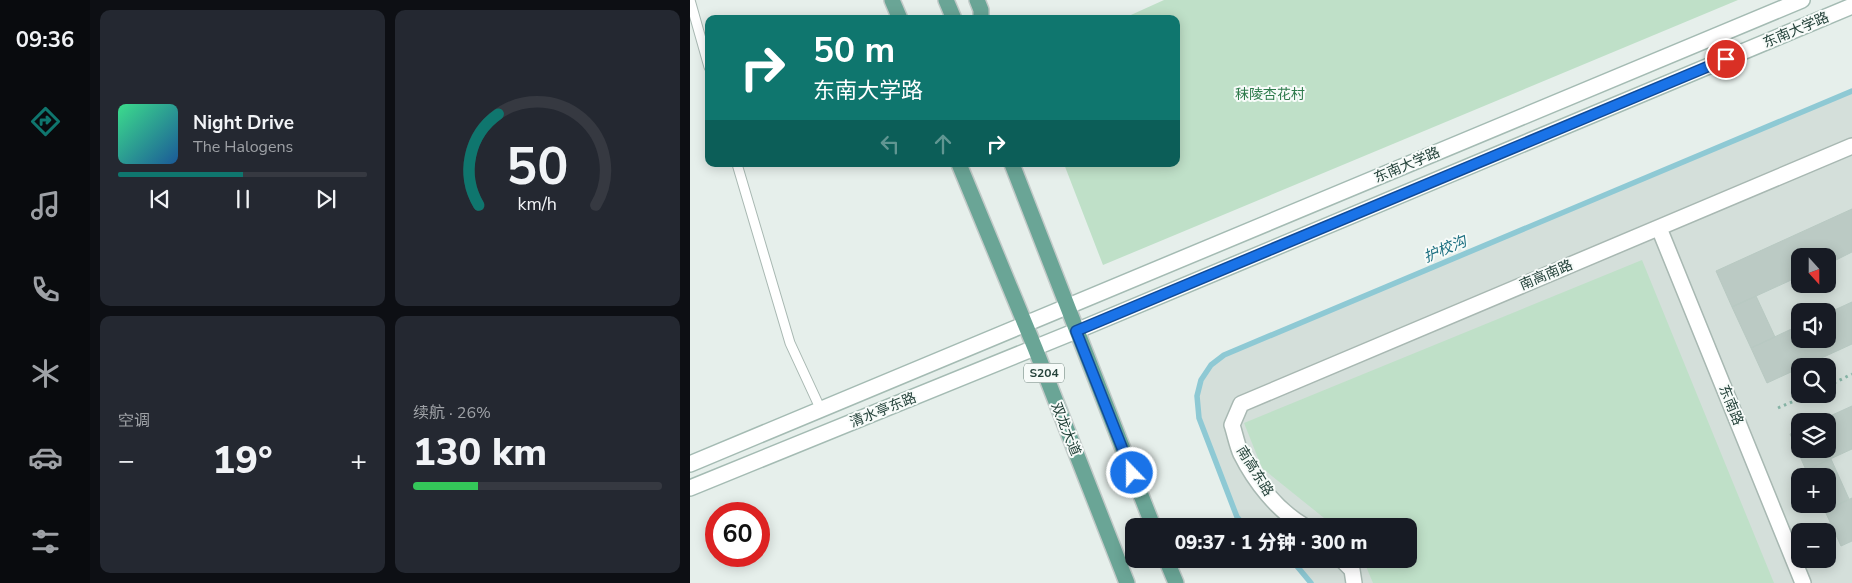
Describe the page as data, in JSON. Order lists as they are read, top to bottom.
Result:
{
  "streets": {
    "main road": [
      "东南大学路",
      "南高南路",
      "S204",
      "东南路",
      "清水亭东路",
      "双龙大道",
      "南高东路"
    ]
  },
  "crossings": [
    ["东南大学路", "清水亭东路"],
    ["南高南路", "东南路"],
    ["南高南路", "南高东路"],
    ["清水亭东路", "双龙大道"]
  ],
  "water": ["护校沟"],
  "parks": ["秣陵杏花村"],
  "north": "bottom",
  "page": {
    "tabs": "09:36",
    "turn": ["50 m", "东南大学路"],
    "song": ["Night Drive", "The Halogens"],
    "map_buttons": ["+", "−"],
    "tile": [
      "空调",
      ["续航 · 26%", "130 km"]
    ],
    "heat": ["−", "19°", "+"],
    "limit": "60",
    "trip": "09:37 · 1 分钟 · 300 m",
    "gauge": ["50", "km/h"]
  }
}
